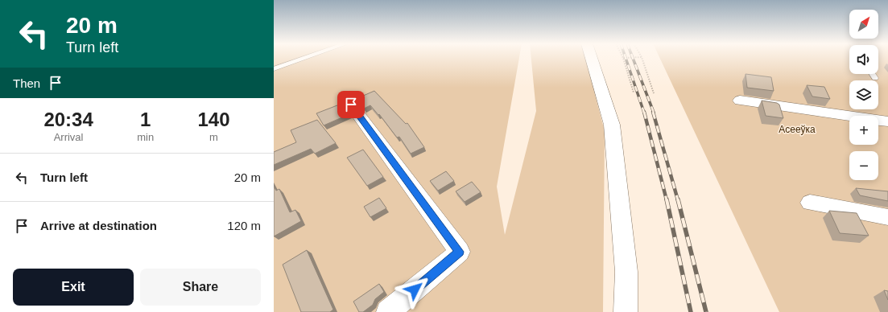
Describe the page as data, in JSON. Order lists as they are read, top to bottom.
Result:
{
  "parks": ["Асееўка"],
  "north": "top right",
  "page": {
    "turn": ["20 m", "Turn left"],
    "map_buttons": ["+", "−"],
    "then": "Then",
    "eta": [
      "20:34",
      "Arrival",
      "1",
      "min",
      "140",
      "m"
    ],
    "list": [
      {
        "name": "Turn left",
        "value": "20 m"
      },
      {
        "name": "Arrive at destination",
        "value": "120 m"
      }
    ],
    "buttons": ["Exit", "Share"]
  }
}
